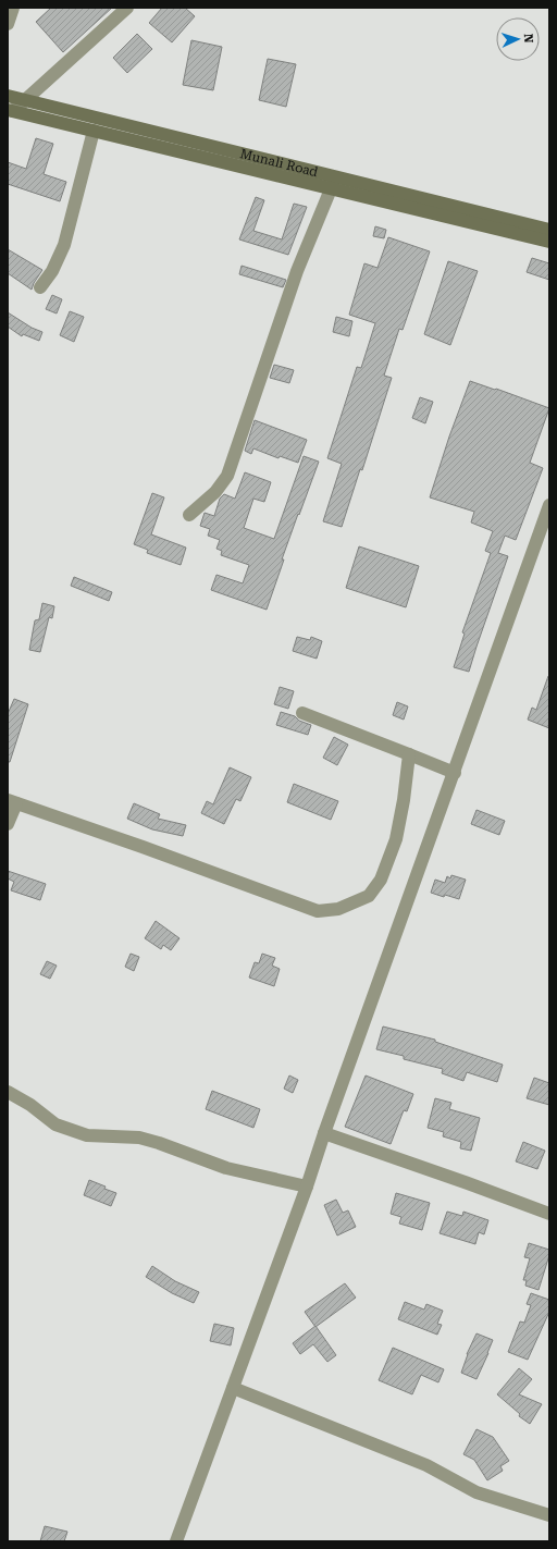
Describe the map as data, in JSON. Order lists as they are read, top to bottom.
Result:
{
  "streets": {
    "main road": ["Munali Road"]
  },
  "north": "right"
}
